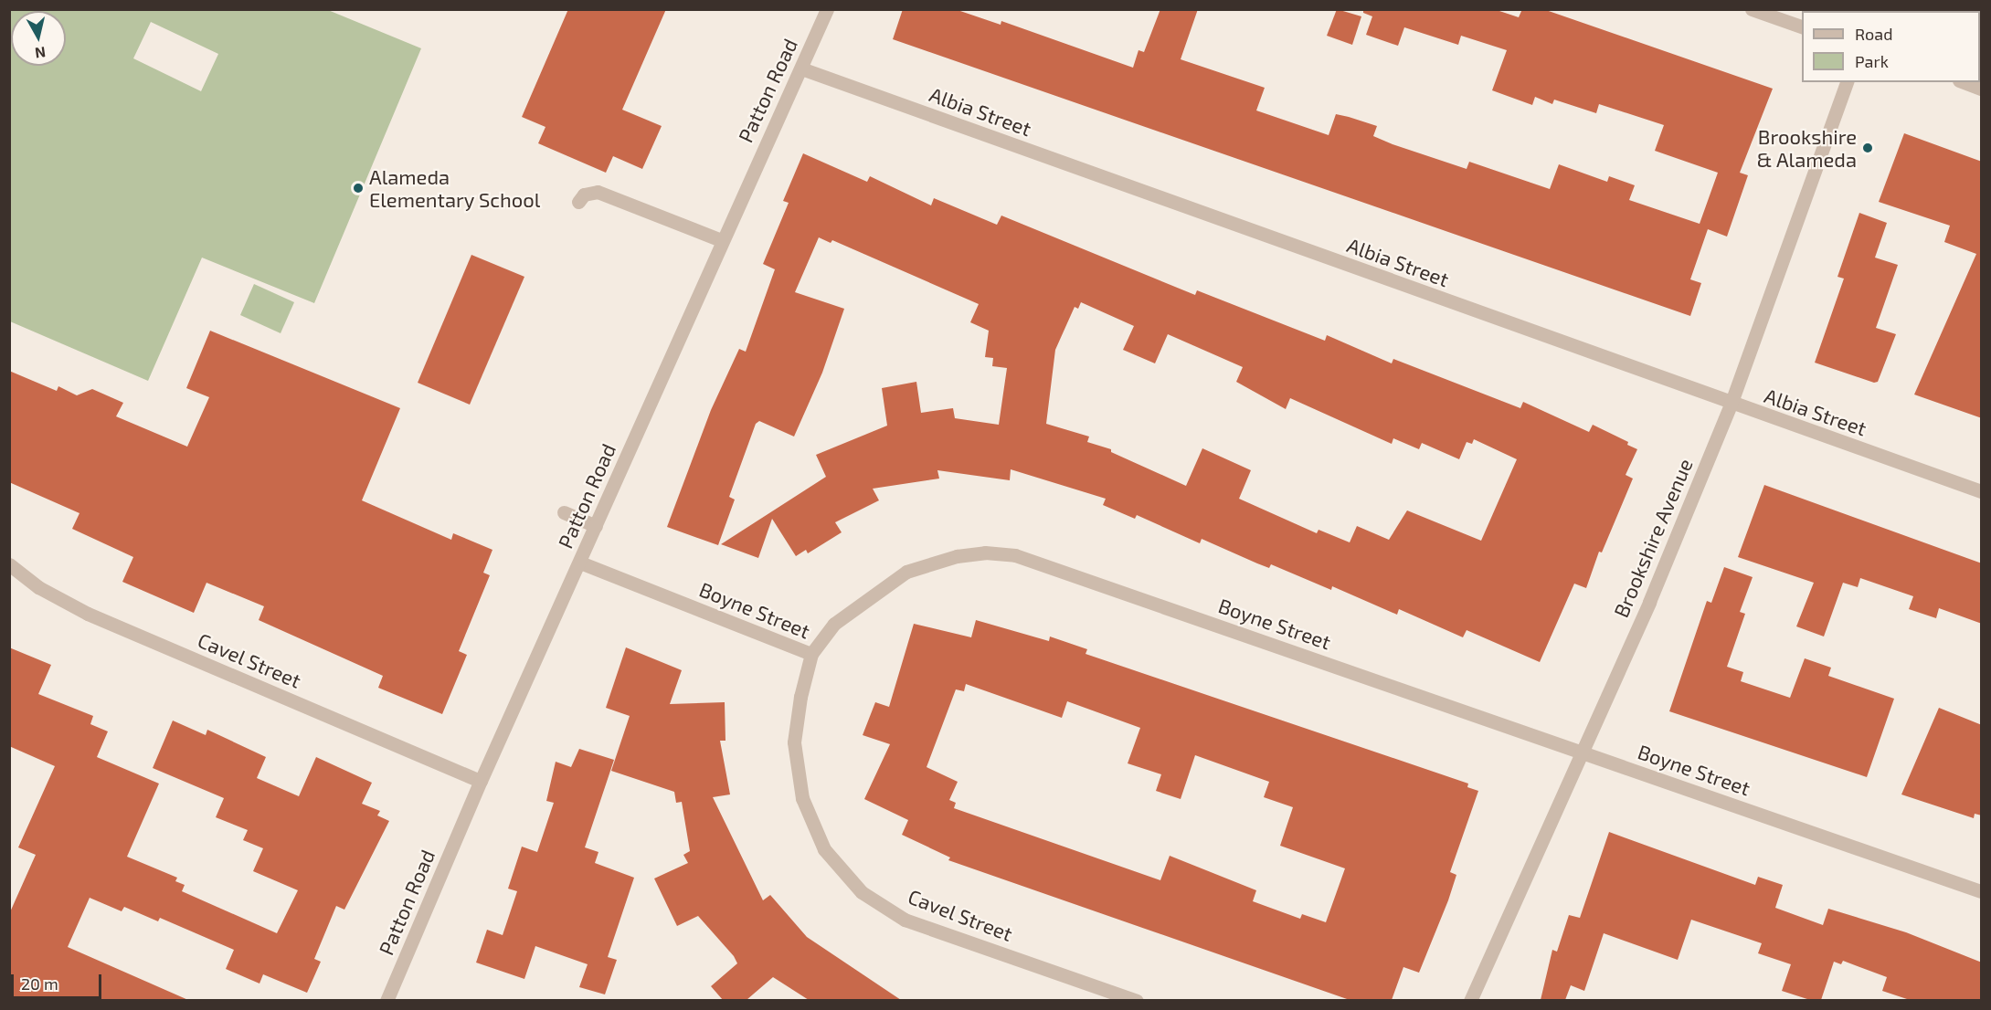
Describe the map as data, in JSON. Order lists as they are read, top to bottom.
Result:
{
  "streets": {
    "street": [
      "Patton Road",
      "Albia Street",
      "Brookshire Avenue",
      "Boyne Street",
      "Cavel Street"
    ]
  },
  "crossings": [
    ["Patton Road", "Albia Street"],
    ["Patton Road", "Boyne Street"],
    ["Patton Road", "Cavel Street"],
    ["Albia Street", "Brookshire Avenue"],
    ["Brookshire Avenue", "Boyne Street"],
    ["Boyne Street", "Cavel Street"]
  ],
  "places": ["Brookshire & Alameda", "Alameda Elementary School"],
  "legend": ["Road", "Park"],
  "scale_bar": "20 m",
  "north": "bottom"
}
